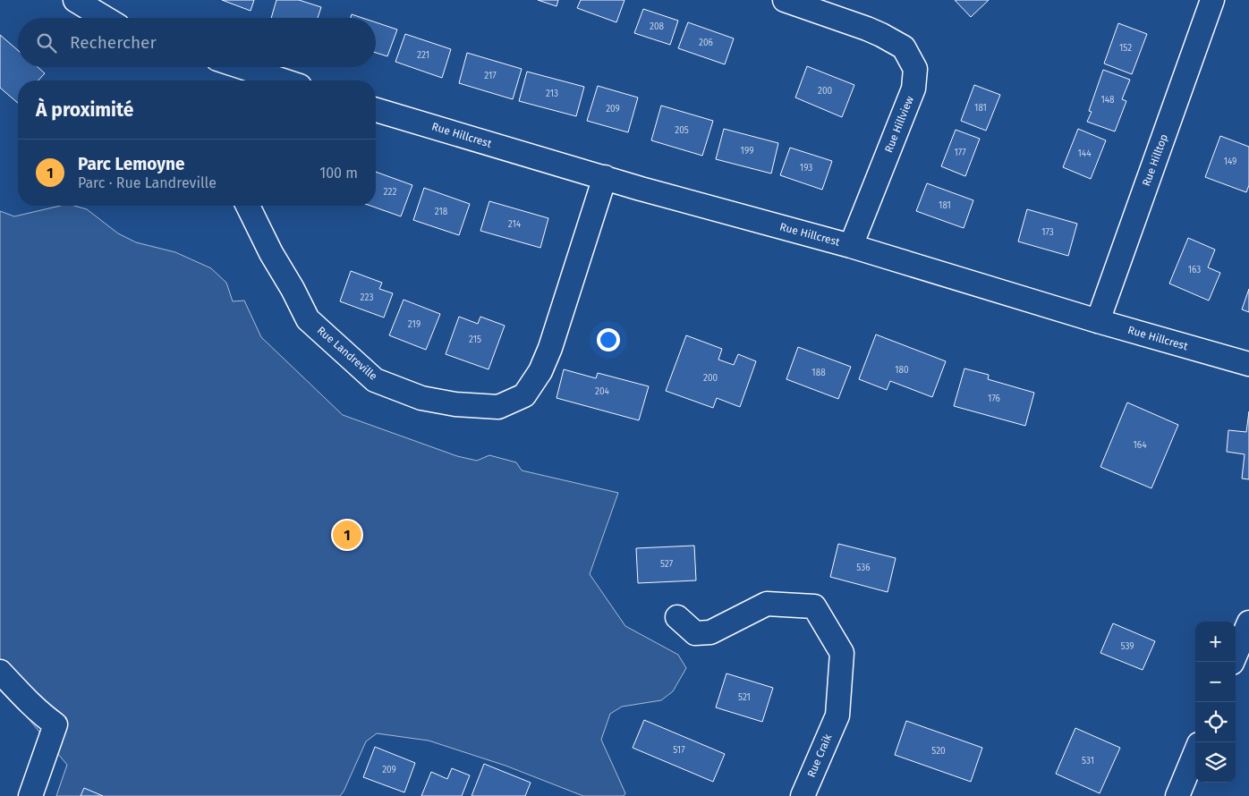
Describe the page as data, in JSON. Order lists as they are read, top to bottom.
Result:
{
  "streets": {
    "street": [
      "Rue Hillview",
      "Rue Hillcrest",
      "Rue Hilltop",
      "Rue Landreville",
      "Rue Craik"
    ]
  },
  "crossings": [
    ["Rue Hillview", "Rue Hillcrest"],
    ["Rue Hillcrest", "Rue Hilltop"],
    ["Rue Hillcrest", "Rue Landreville"]
  ],
  "house_numbers": [
    "208",
    "206",
    "152",
    "221",
    "217",
    "200",
    "213",
    "148",
    "181",
    "209",
    "205",
    "199",
    "177",
    "144",
    "149",
    "193",
    "222",
    "181",
    "218",
    "214",
    "173",
    "163",
    "223",
    "219",
    "215",
    "180",
    "188",
    "200",
    "204",
    "176",
    "164",
    "527",
    "536",
    "539",
    "521",
    "517",
    "520",
    "531",
    "209"
  ],
  "page": {
    "search": "Rechercher",
    "heading": "À proximité",
    "list": [
      {
        "mark": "1",
        "name": "Parc Lemoyne",
        "note": "Parc · Rue Landreville",
        "value": "100 m"
      }
    ],
    "pins": "1",
    "map_buttons": ["+", "−"]
  }
}
